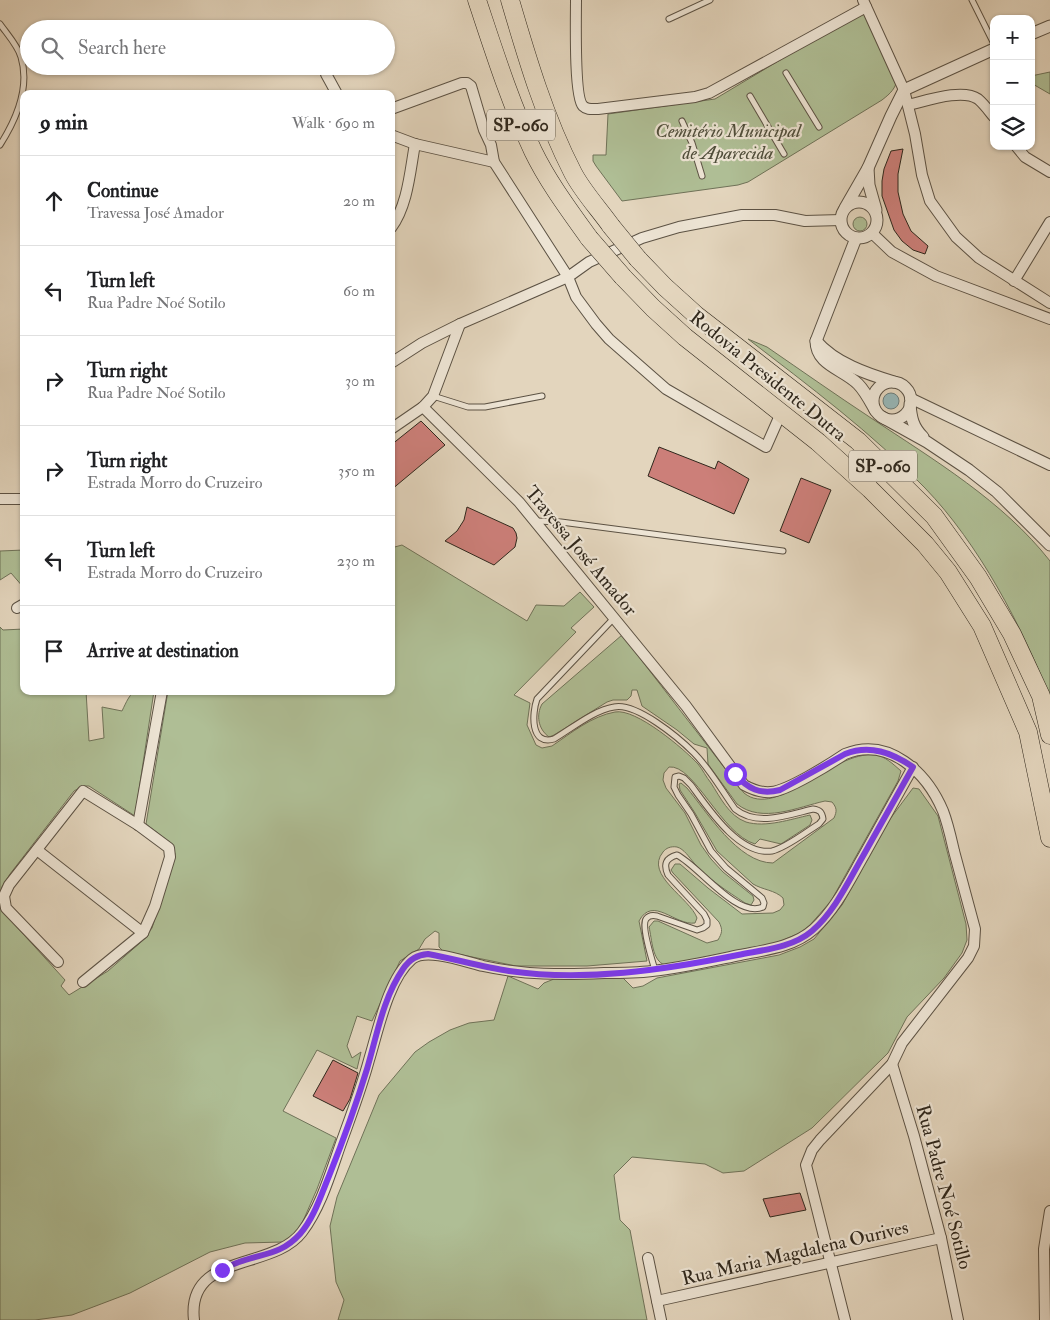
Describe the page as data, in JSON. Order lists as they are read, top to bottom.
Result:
{
  "streets": {
    "highway": ["SP-060", "Rodovia Presidente Dutra"],
    "street": ["Travessa José Amador", "Rua Padre Noé Sotillo", "Rua Maria Magdalena Ourives"]
  },
  "crossings": [
    ["Rua Padre Noé Sotillo", "Rua Maria Magdalena Ourives"]
  ],
  "parks": ["Cemitério Municipal de Aparecida"],
  "page": {
    "map_buttons": ["+", "−"],
    "search": "Search here",
    "heading": ["9 min", "Walk · 690 m"],
    "list": [
      ["Continue", "Travessa José Amador", "20 m"],
      ["Turn left", "Rua Padre Noé Sotilo", "60 m"],
      ["Turn right", "Rua Padre Noé Sotilo", "30 m"],
      ["Turn right", "Estrada Morro do Cruzeiro", "350 m"],
      ["Turn left", "Estrada Morro do Cruzeiro", "230 m"],
      "Arrive at destination"
    ]
  }
}
